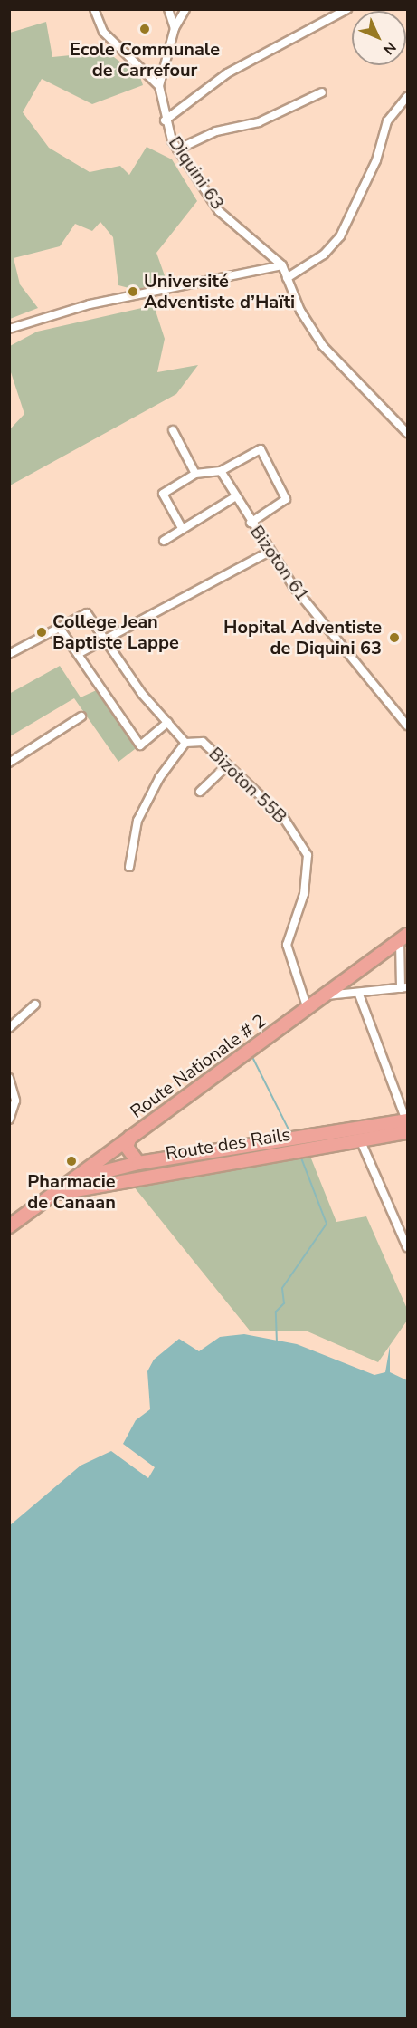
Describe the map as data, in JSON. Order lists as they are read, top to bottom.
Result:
{
  "streets": {
    "main road": ["Route Nationale # 2", "Route des Rails"],
    "street": ["Diquini 63", "Bizoton 61", "Bizoton 55B"]
  },
  "crossings": [
    ["Bizoton 55B", "Route Nationale # 2"],
    ["Route Nationale # 2", "Route des Rails"]
  ],
  "places": [
    "Ecole Communale de Carrefour",
    "Université Adventiste d’Haïti",
    "College Jean Baptiste Lappe",
    "Hopital Adventiste de Diquini 63",
    "Pharmacie de Canaan"
  ],
  "north": "bottom right"
}
